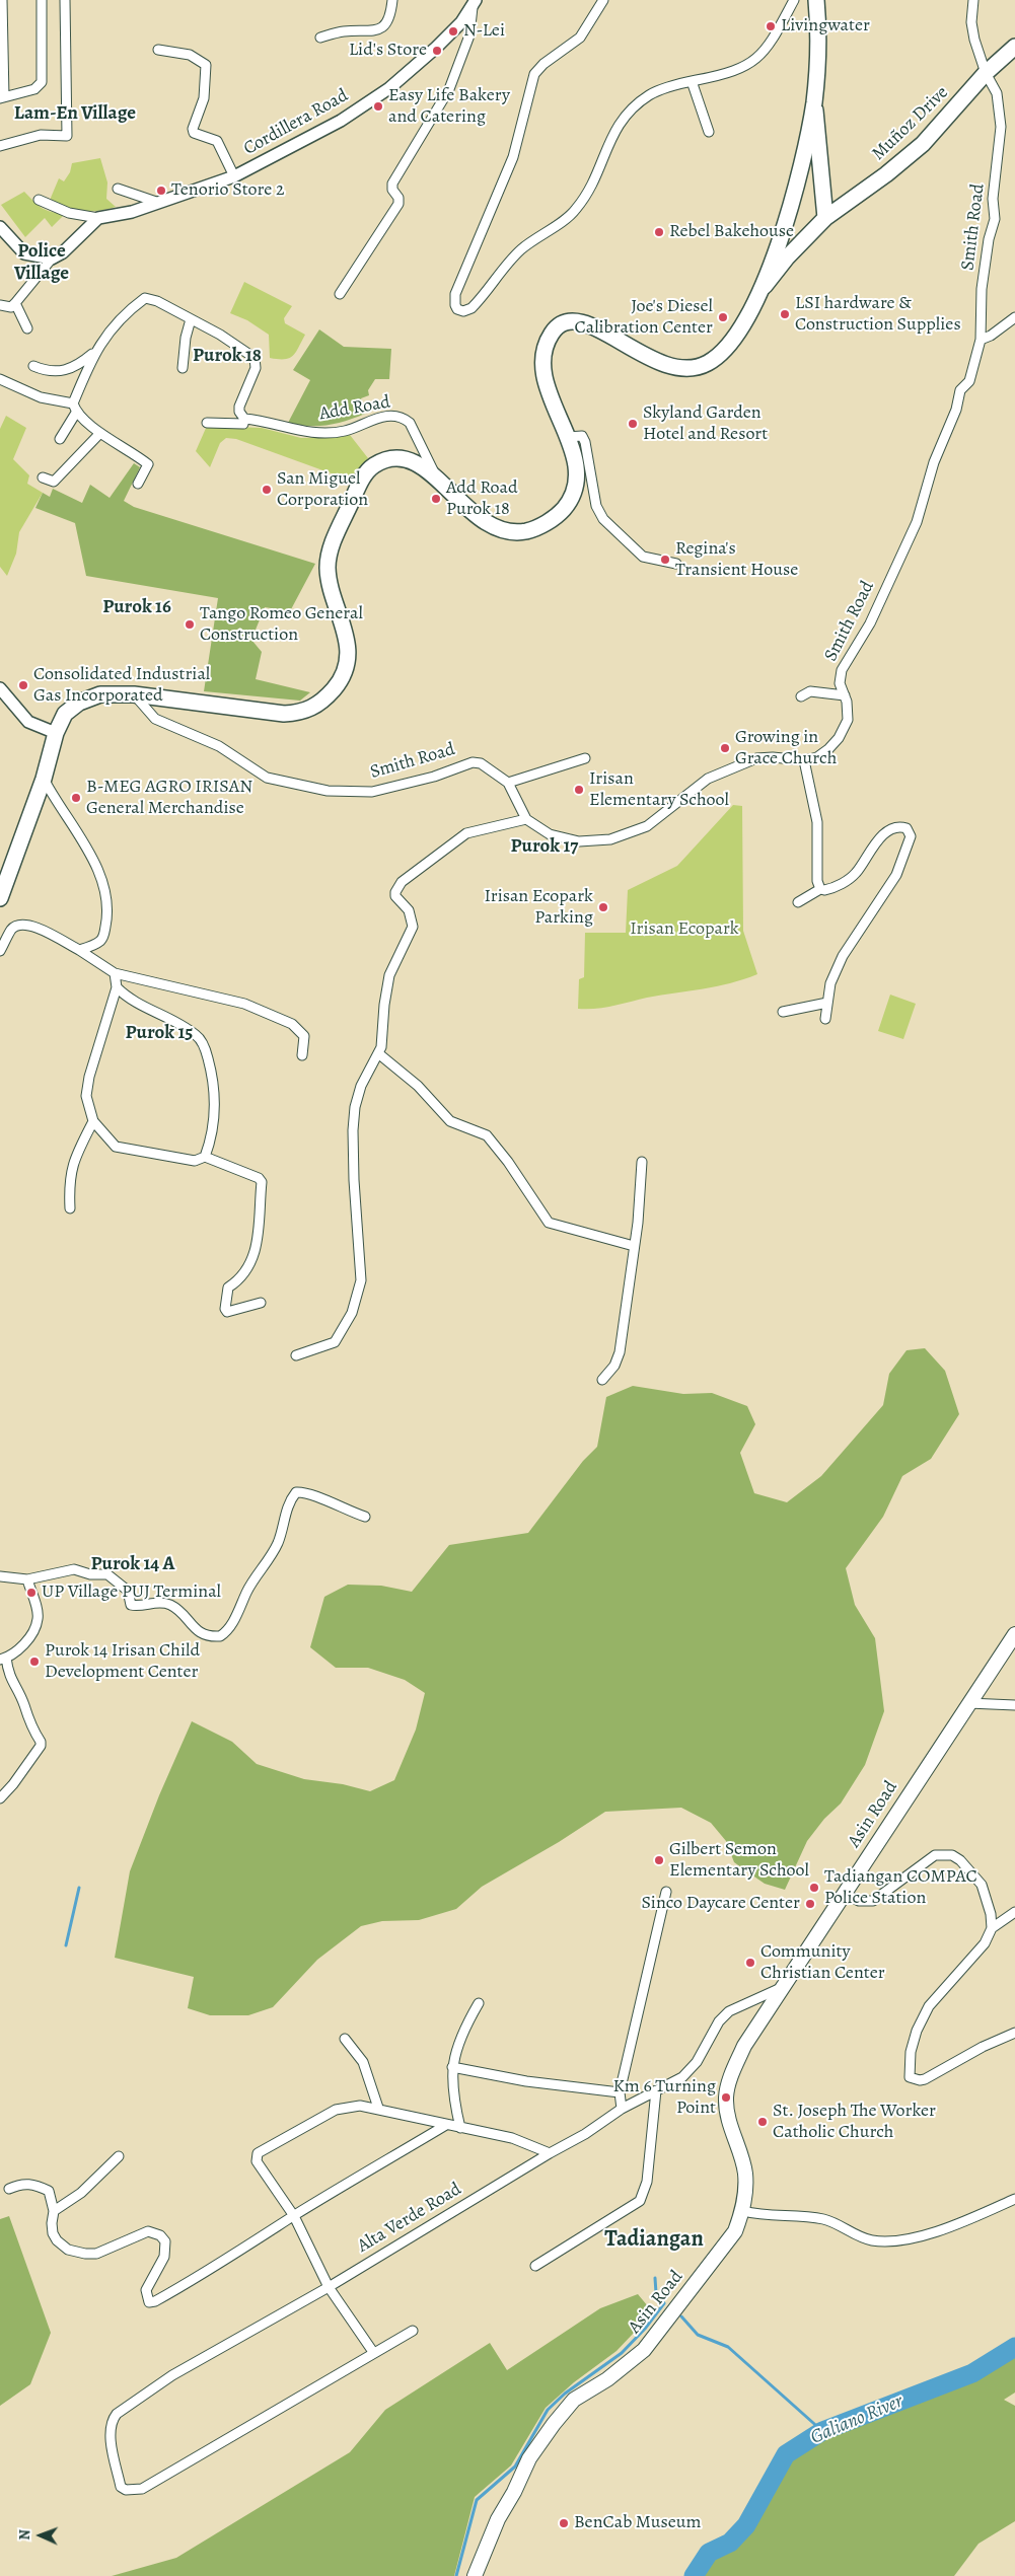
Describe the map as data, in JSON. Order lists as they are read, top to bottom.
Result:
{
  "streets": {
    "main road": ["Muñoz Drive", "Asin Road"],
    "street": [
      "Cordillera Road",
      "Smith Road",
      "Add Road",
      "Alta Verde Road"
    ]
  },
  "crossings": [
    ["Muñoz Drive", "Smith Road"],
    ["Asin Road", "Alta Verde Road"]
  ],
  "districts": [
    "Lam-En Village",
    "Police Village",
    "Purok 18",
    "Purok 16",
    "Purok 17",
    "Purok 15",
    "Purok 14 A",
    "Tadiangan"
  ],
  "water": ["Galiano River"],
  "parks": ["Irisan Ecopark"],
  "places": [
    "Livingwater",
    "N-Lei",
    "Lid's Store",
    "Easy Life Bakery and Catering",
    "Tenorio Store 2",
    "Rebel Bakehouse",
    "LSI hardware & Construction Supplies",
    "Joe's Diesel Calibration Center",
    "Skyland Garden Hotel and Resort",
    "San Miguel Corporation",
    "Add Road Purok 18",
    "Regina's Transient House",
    "Tango Romeo General Construction",
    "Consolidated Industrial Gas Incorporated",
    "Growing in Grace Church",
    "Irisan Elementary School",
    "B-MEG AGRO IRISAN General Merchandise",
    "Irisan Ecopark Parking",
    "UP Village PUJ Terminal",
    "Purok 14 Irisan Child Development Center",
    "Gilbert Semon Elementary School",
    "Tadiangan COMPAC Police Station",
    "Sinco Daycare Center",
    "Community Christian Center",
    "Km 6 Turning Point",
    "St. Joseph The Worker Catholic Church",
    "BenCab Museum"
  ],
  "north": "left"
}
